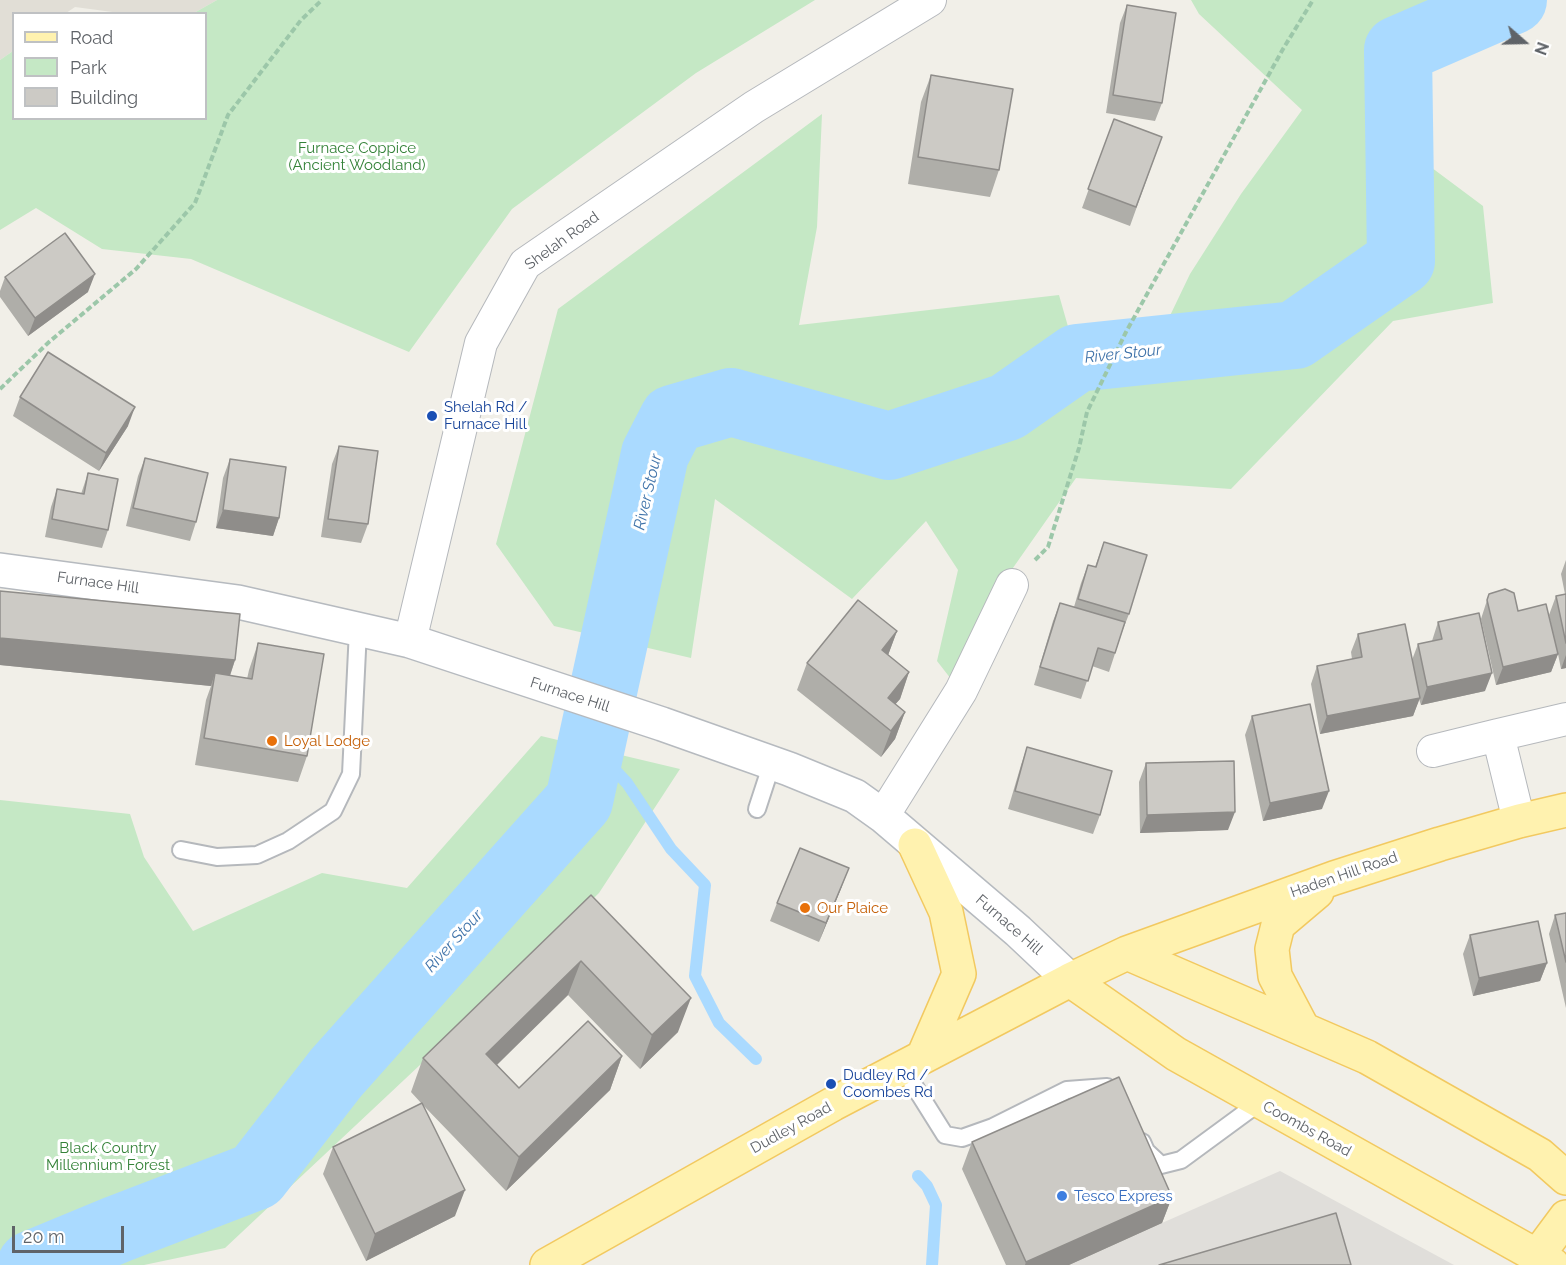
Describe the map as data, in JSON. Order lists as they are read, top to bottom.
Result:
{
  "streets": {
    "main road": ["Haden Hill Road", "Dudley Road", "Coombs Road"],
    "street": ["Shelah Road", "Furnace Hill"]
  },
  "crossings": [
    ["Shelah Road", "Furnace Hill"],
    ["Furnace Hill", "Haden Hill Road"],
    ["Furnace Hill", "Dudley Road"],
    ["Furnace Hill", "Coombs Road"],
    ["Haden Hill Road", "Dudley Road"],
    ["Haden Hill Road", "Coombs Road"],
    ["Dudley Road", "Coombs Road"]
  ],
  "water": ["River Stour"],
  "parks": ["Furnace Coppice (Ancient Woodland)", "Black Country Millennium Forest"],
  "places": [
    "Shelah Rd / Furnace Hill",
    "Loyal Lodge",
    "Our Plaice",
    "Dudley Rd / Coombes Rd",
    "Tesco Express"
  ],
  "legend": ["Road", "Park", "Building"],
  "scale_bar": "20 m",
  "north": "right"
}
